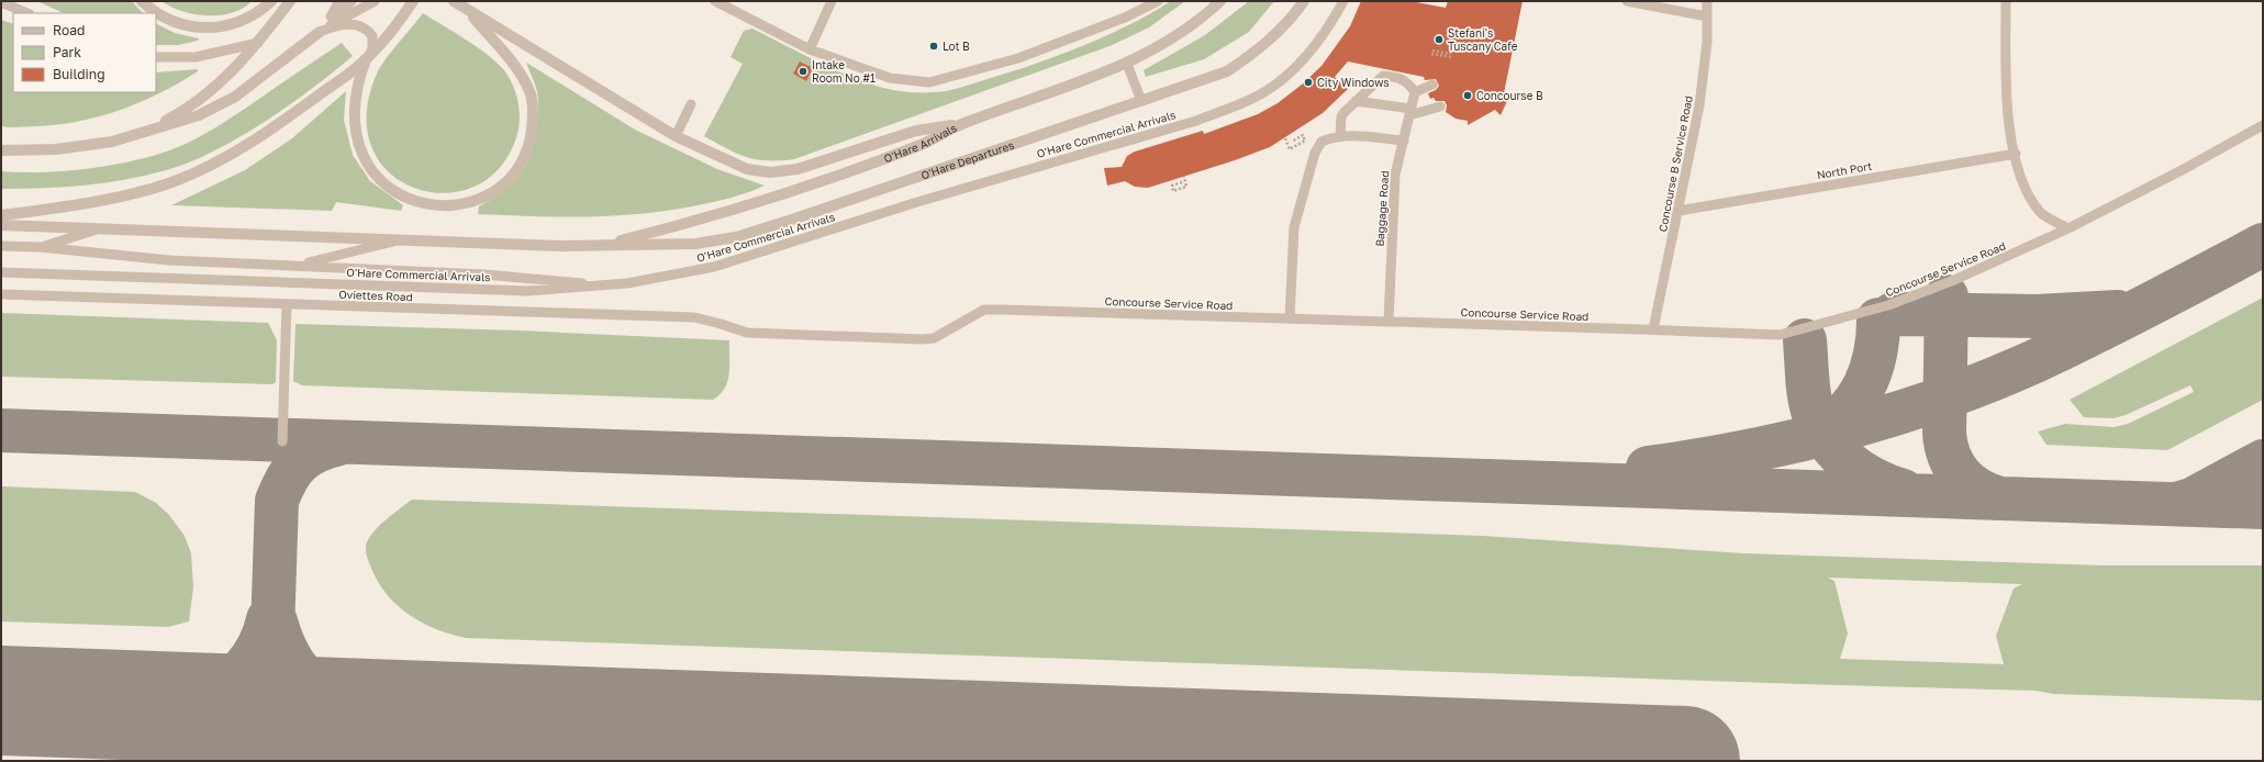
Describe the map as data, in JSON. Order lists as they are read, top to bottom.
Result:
{
  "streets": {
    "street": ["O'Hare Arrivals", "O'Hare Departures"],
    "lane": [
      "O'Hare Commercial Arrivals",
      "Concourse B Service Road",
      "North Port",
      "Baggage Road",
      "Concourse Service Road",
      "Oviettes Road"
    ]
  },
  "crossings": [
    ["O'Hare Arrivals", "O'Hare Departures"],
    ["Concourse B Service Road", "North Port"],
    ["Concourse B Service Road", "Concourse Service Road"],
    ["Baggage Road", "Concourse Service Road"],
    ["Concourse Service Road", "Oviettes Road"]
  ],
  "places": [
    "Stefani's Tuscany Cafe",
    "Lot B",
    "Intake Room No #1",
    "City Windows",
    "Concourse B"
  ],
  "legend": ["Road", "Park", "Building"]
}
